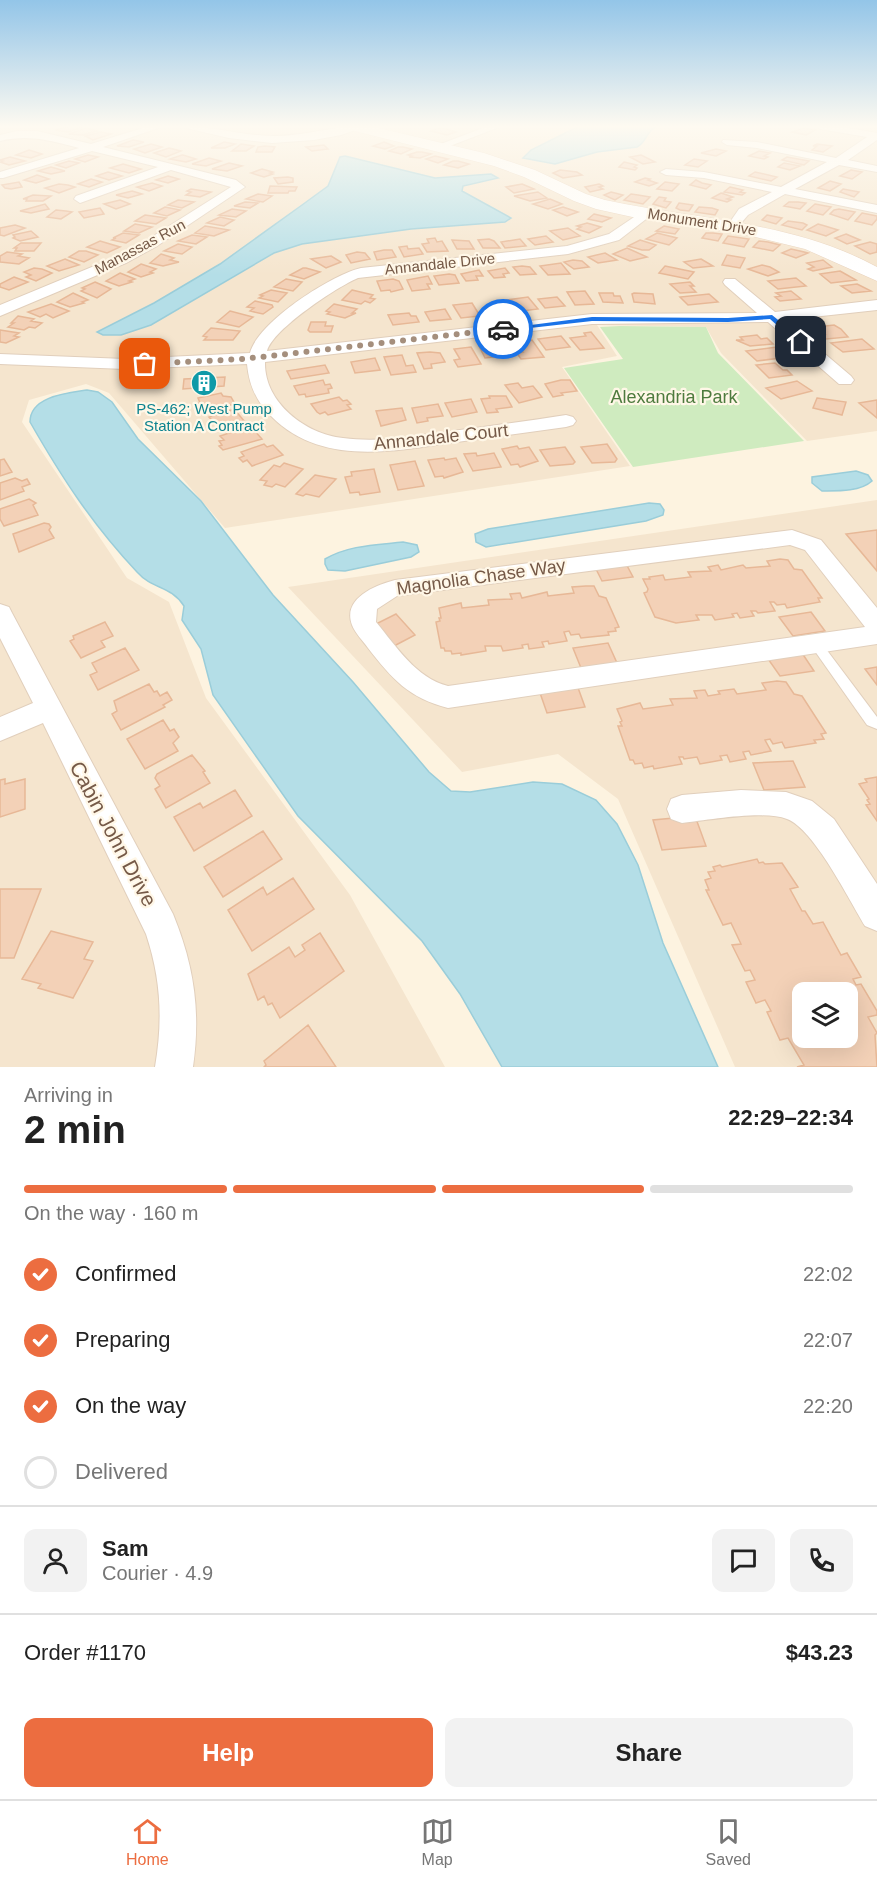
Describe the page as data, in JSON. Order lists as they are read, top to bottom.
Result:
{
  "streets": {
    "street": [
      "Monument Drive",
      "Manassas Run",
      "Annandale Drive",
      "Annandale Court",
      "Magnolia Chase Way",
      "Cabin John Drive"
    ]
  },
  "crossings": [
    ["Monument Drive", "Annandale Drive"],
    ["Annandale Drive", "Annandale Court"]
  ],
  "parks": ["Alexandria Park"],
  "places": {
    "building": ["PS-462; West Pump Station A Contract"]
  },
  "page": {
    "heading": ["2 min", "Arriving in", "22:29–22:34"],
    "panel": [
      "Sam",
      "Courier · 4.9",
      "Order #1170",
      "$43.23"
    ],
    "bar": "On the way · 160 m",
    "list": [
      ["Confirmed", "22:02"],
      ["Preparing", "22:07"],
      ["On the way", "22:20"],
      "Delivered"
    ],
    "buttons": ["Help", "Share"],
    "tabs": ["Home", "Map", "Saved"]
  }
}
